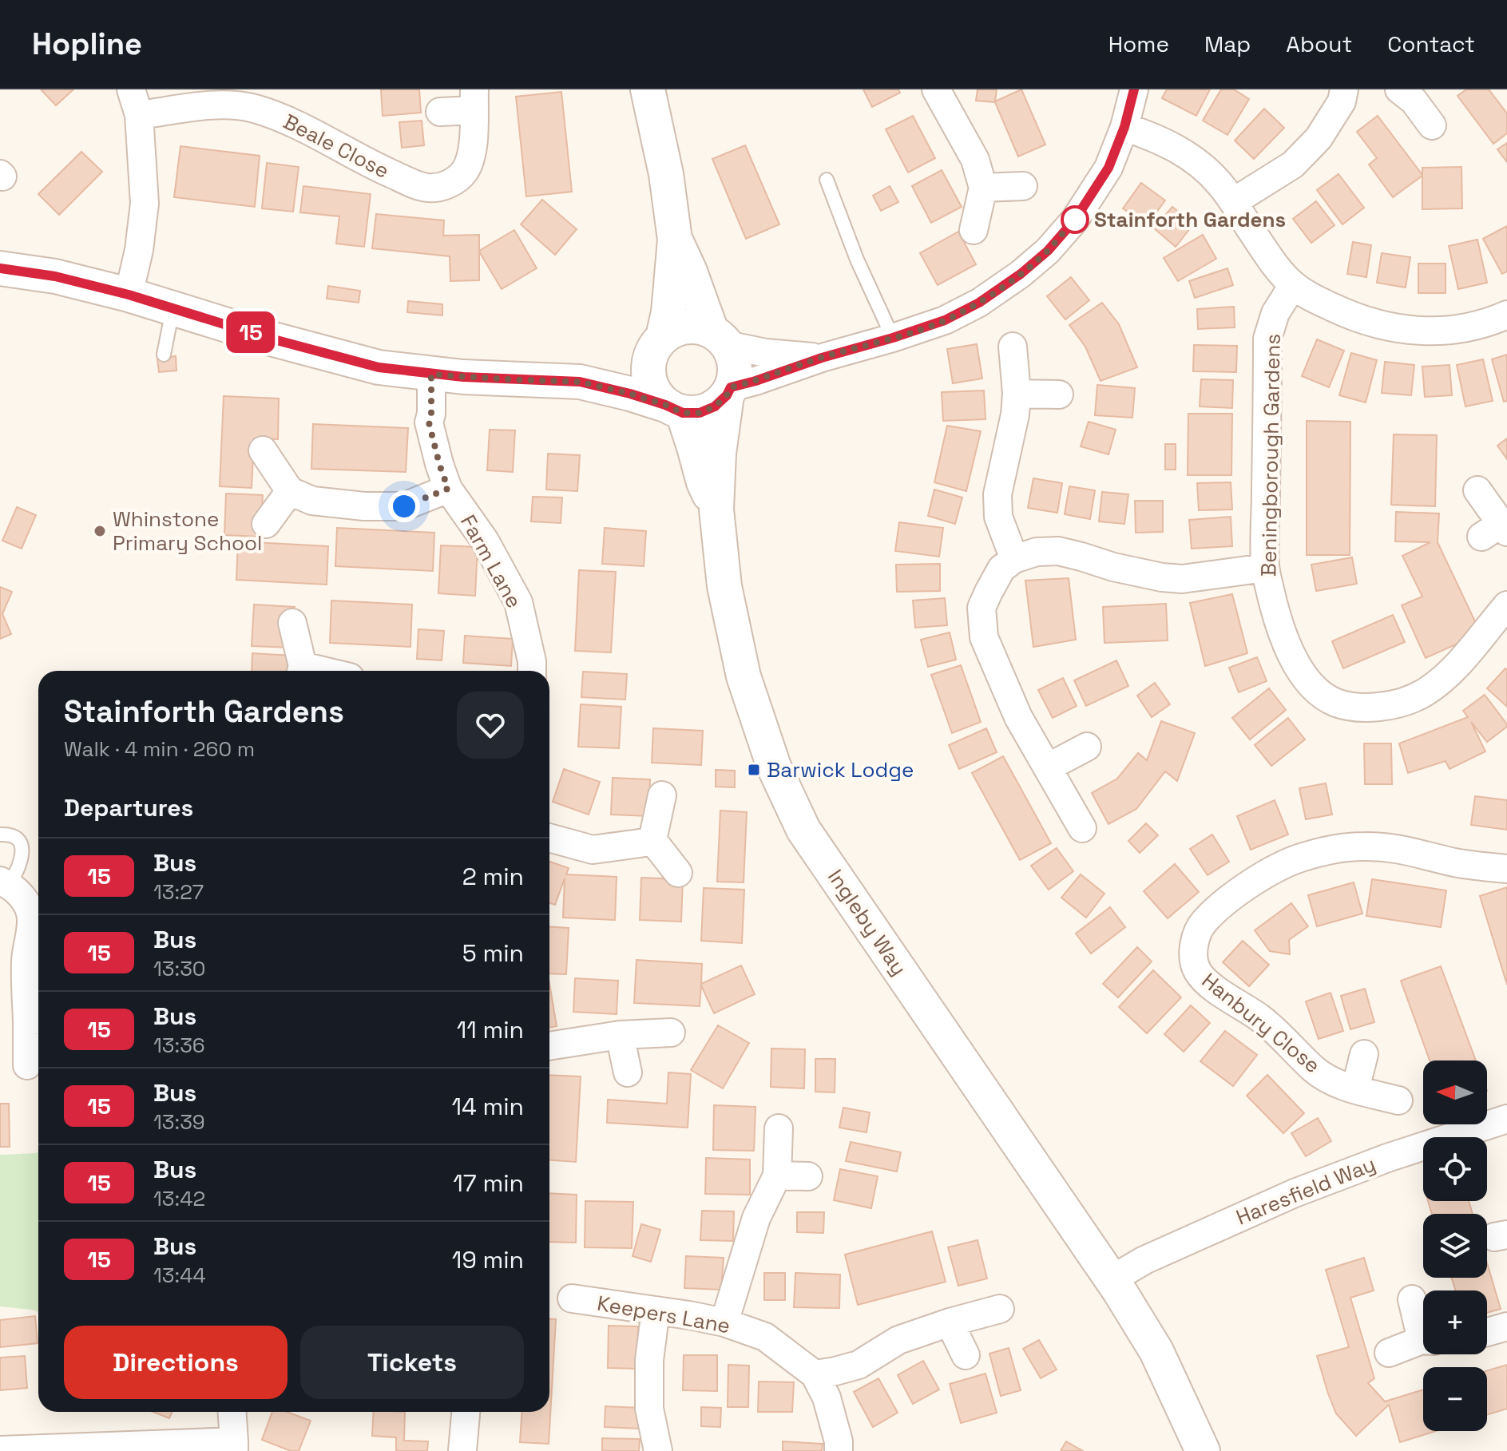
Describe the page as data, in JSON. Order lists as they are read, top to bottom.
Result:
{
  "streets": {
    "street": [
      "Beale Close",
      "Beningborough Gardens",
      "Farm Lane",
      "Ingleby Way",
      "Hanbury Close",
      "Haresfield Way",
      "Keepers Lane"
    ]
  },
  "crossings": [
    ["Ingleby Way", "Haresfield Way"]
  ],
  "places": {
    "other": ["Stainforth Gardens", "Whinstone Primary School"],
    "transit": ["Barwick Lodge"]
  },
  "lines": ["bus line 15"],
  "north": "left",
  "page": {
    "header": "Hopline",
    "nav": [
      "Home",
      "Map",
      "About",
      "Contact"
    ],
    "on_map": "15",
    "heading": [
      ["Stainforth Gardens", "Walk · 4 min · 260 m"],
      "Departures"
    ],
    "list": [
      {
        "mark": "15",
        "name": "Bus",
        "note": "13:27",
        "value": "2 min"
      },
      {
        "mark": "15",
        "name": "Bus",
        "note": "13:30",
        "value": "5 min"
      },
      {
        "mark": "15",
        "name": "Bus",
        "note": "13:36",
        "value": "11 min"
      },
      {
        "mark": "15",
        "name": "Bus",
        "note": "13:39",
        "value": "14 min"
      },
      {
        "mark": "15",
        "name": "Bus",
        "note": "13:42",
        "value": "17 min"
      },
      {
        "mark": "15",
        "name": "Bus",
        "note": "13:44",
        "value": "19 min"
      }
    ],
    "map_buttons": ["+", "−"],
    "buttons": ["Directions", "Tickets"]
  }
}
